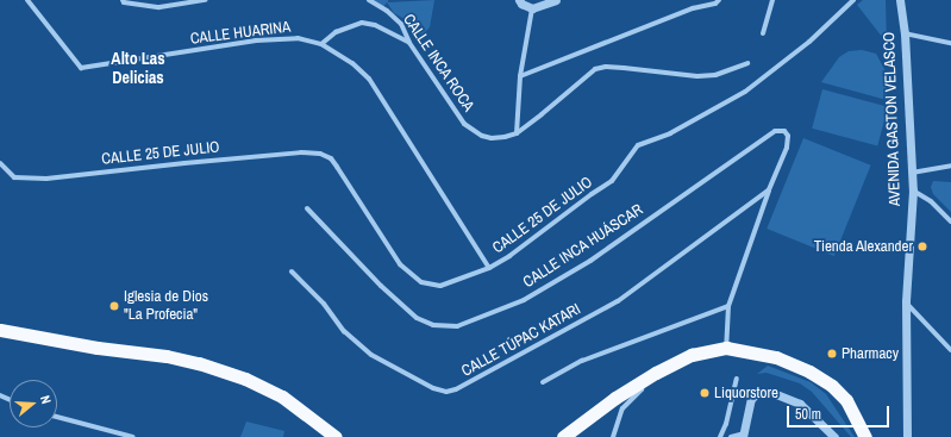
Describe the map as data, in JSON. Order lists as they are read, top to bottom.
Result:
{
  "streets": {
    "street": [
      "CALLE HUARINA",
      "CALLE INCA ROCA",
      "AVENIDA GASTON VELASCO",
      "CALLE 25 DE JULIO",
      "CALLE INCA HUÁSCAR",
      "CALLE TÚPAC KATARI"
    ]
  },
  "crossings": [
    ["CALLE HUARINA", "CALLE 25 DE JULIO"],
    ["CALLE INCA HUÁSCAR", "CALLE TÚPAC KATARI"]
  ],
  "districts": ["Alto Las Delicias"],
  "places": [
    "Tienda Alexander",
    "Iglesia de Dios \"La Profecia\"",
    "Pharmacy",
    "Liquorstore"
  ],
  "scale_bar": "50 m",
  "north": "right"
}
